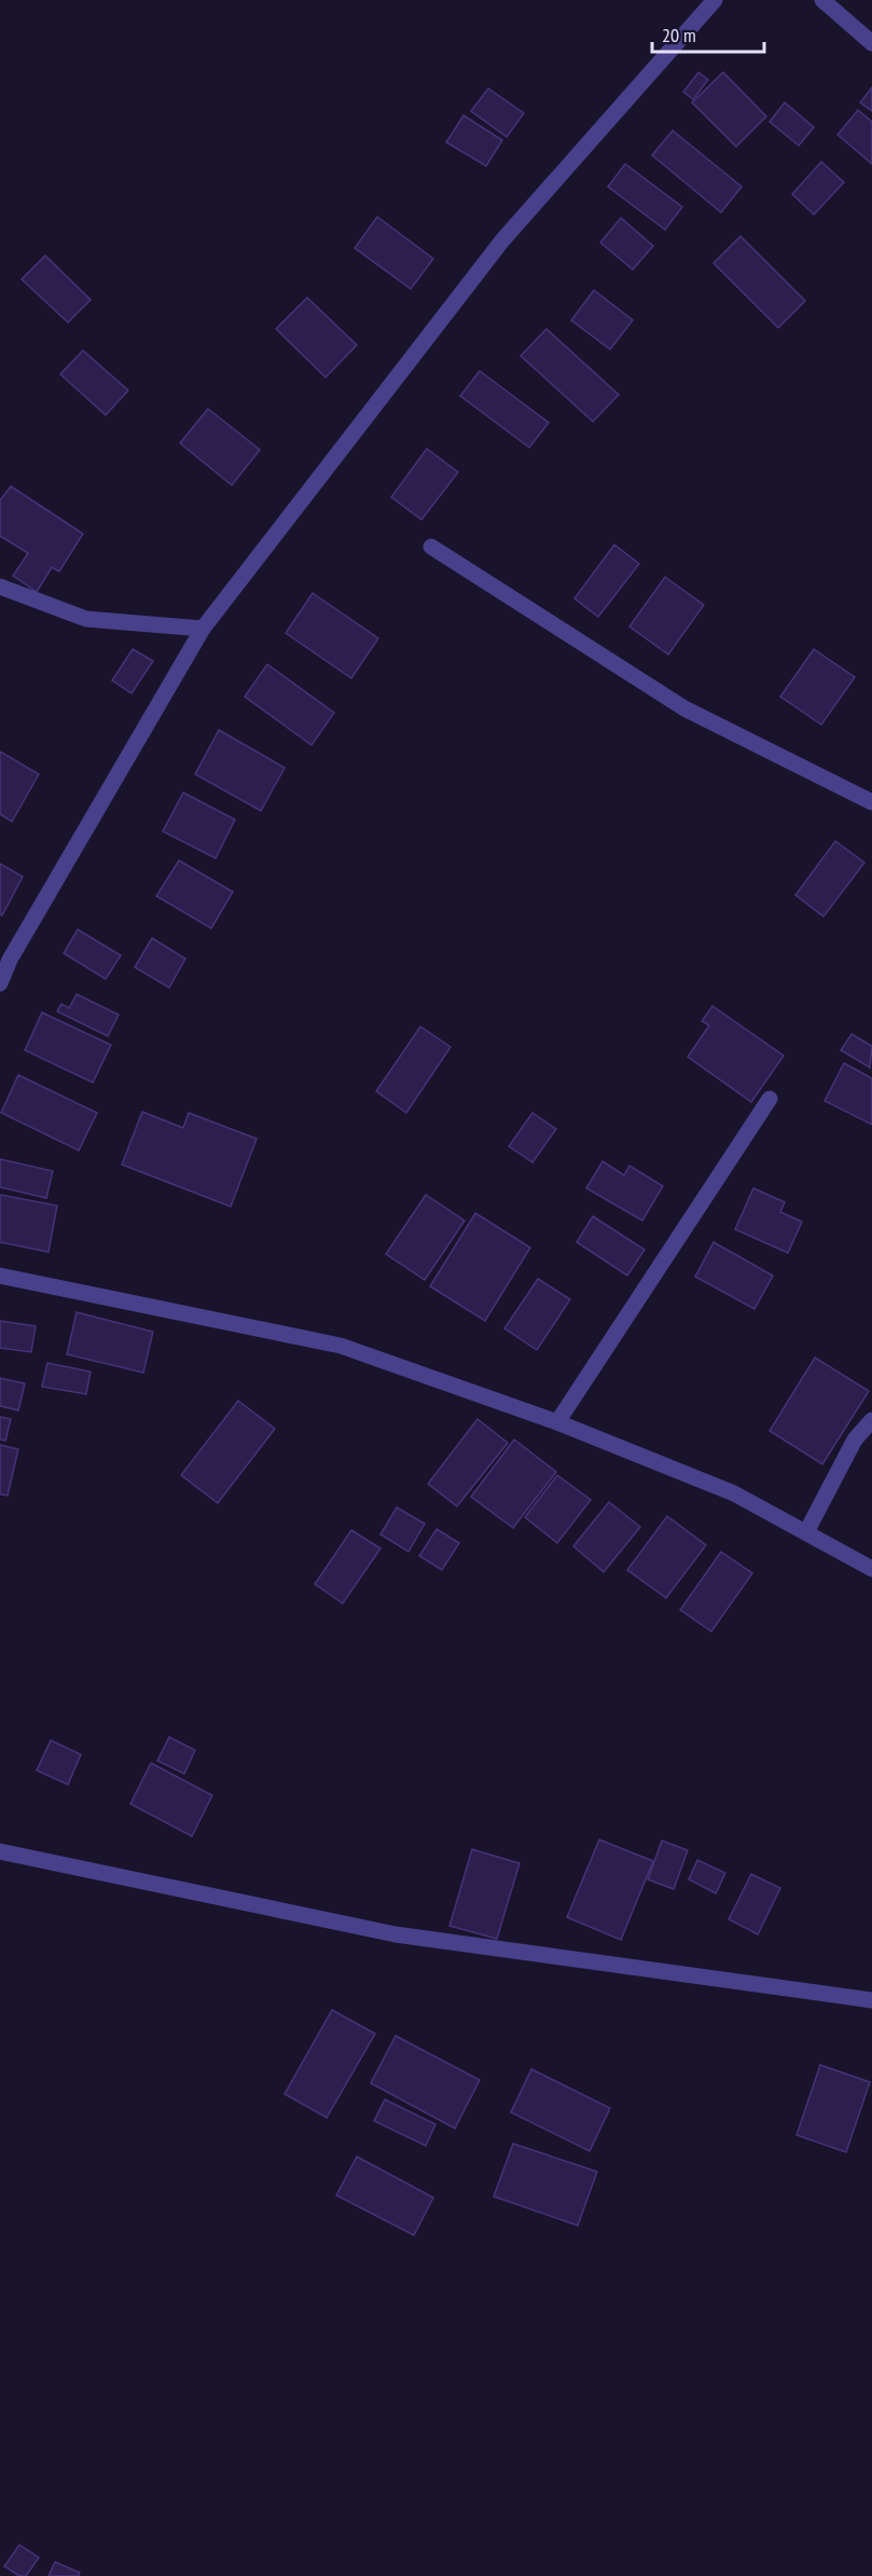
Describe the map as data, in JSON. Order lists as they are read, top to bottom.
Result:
{
  "scale_bar": "20 m"
}
